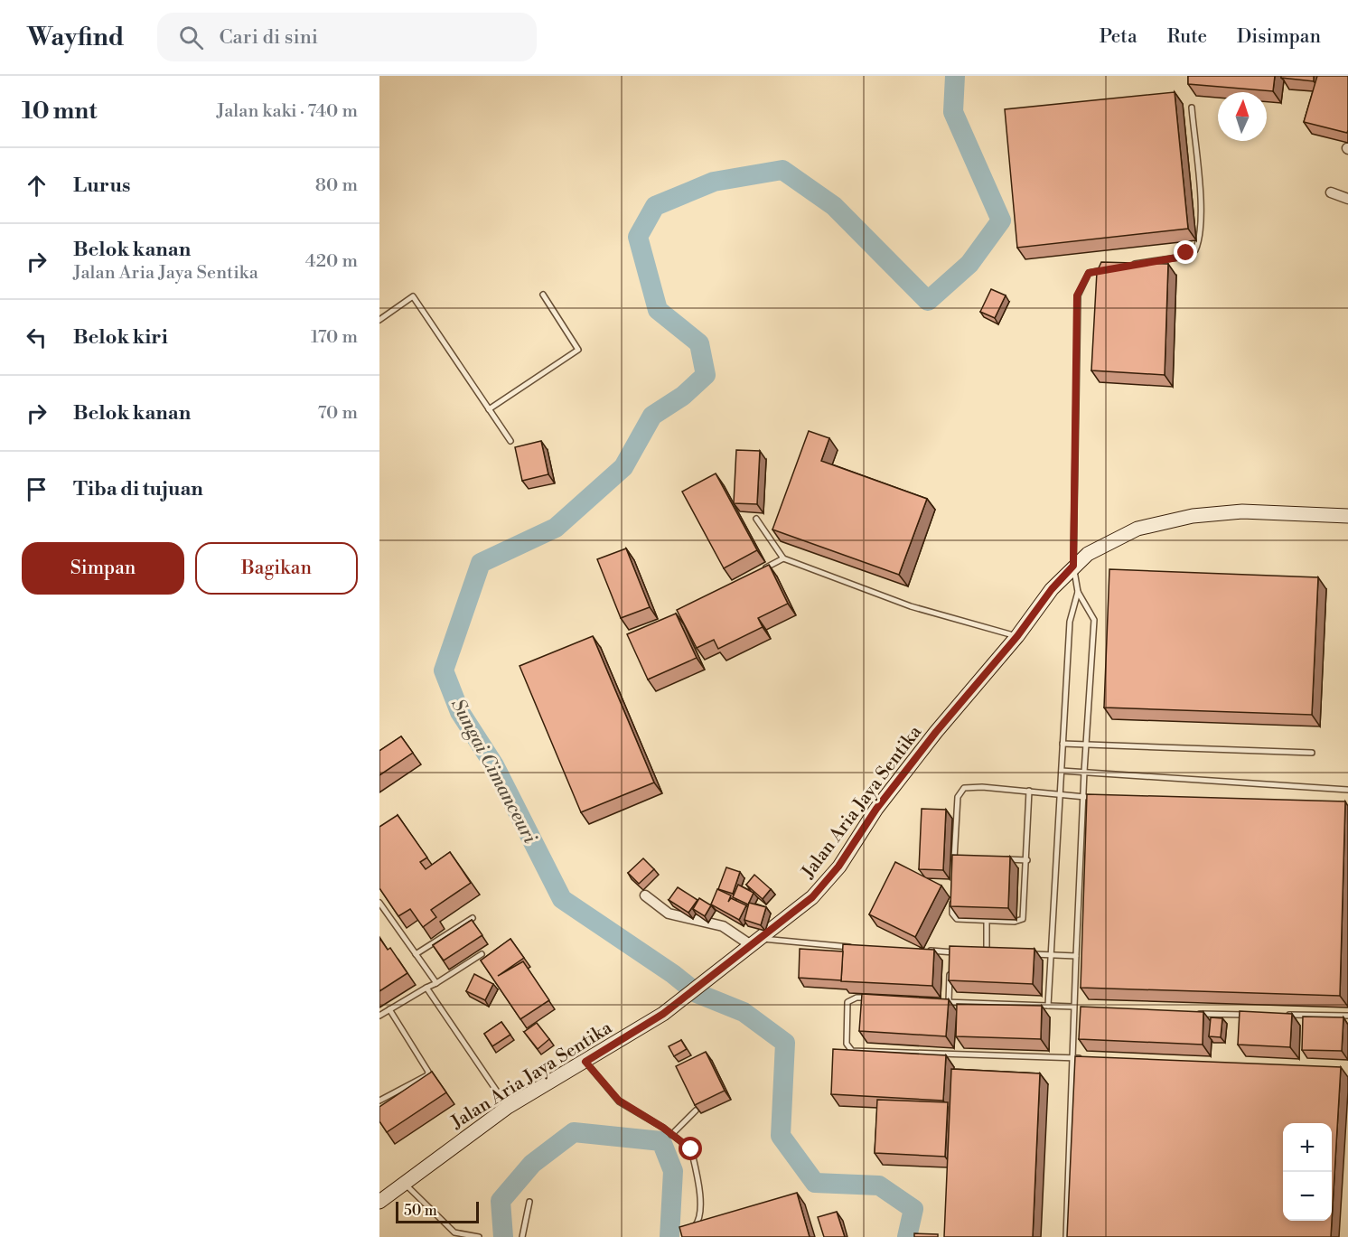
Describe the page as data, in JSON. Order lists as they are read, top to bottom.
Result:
{
  "streets": {
    "street": ["Jalan Aria Jaya Sentika"]
  },
  "water": ["Sungai Cimanceuri"],
  "scale_bar": "50 m",
  "north": "top",
  "page": {
    "header": "Wayfind",
    "search": "Cari di sini",
    "nav": ["Peta", "Rute", "Disimpan"],
    "heading": ["10 mnt", "Jalan kaki · 740 m"],
    "list": [
      ["Lurus", "80 m"],
      ["Belok kanan", "Jalan Aria Jaya Sentika", "420 m"],
      ["Belok kiri", "170 m"],
      ["Belok kanan", "70 m"],
      "Tiba di tujuan"
    ],
    "buttons": ["Simpan", "Bagikan"],
    "map_buttons": ["+", "−"],
    "scale": "50 m"
  }
}
